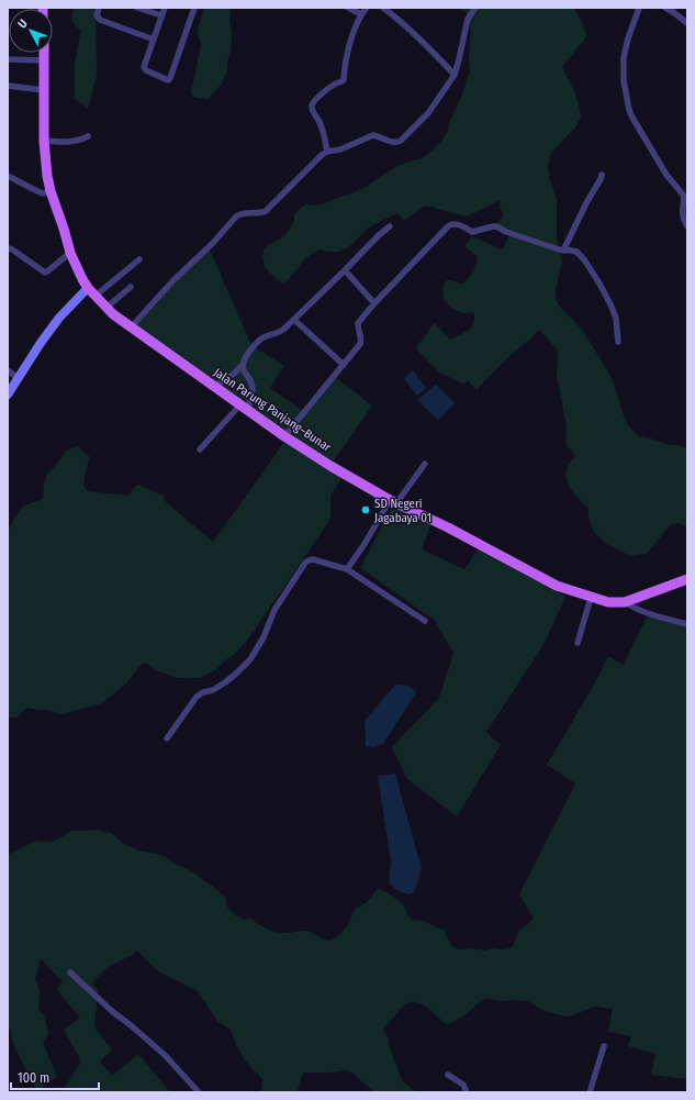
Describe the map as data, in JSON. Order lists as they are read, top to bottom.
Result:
{
  "streets": {
    "main road": ["Jalan Parung Panjang–Bunar"]
  },
  "places": ["SD Negeri Jagabaya 01"],
  "scale_bar": "100 m",
  "north": "top left"
}
